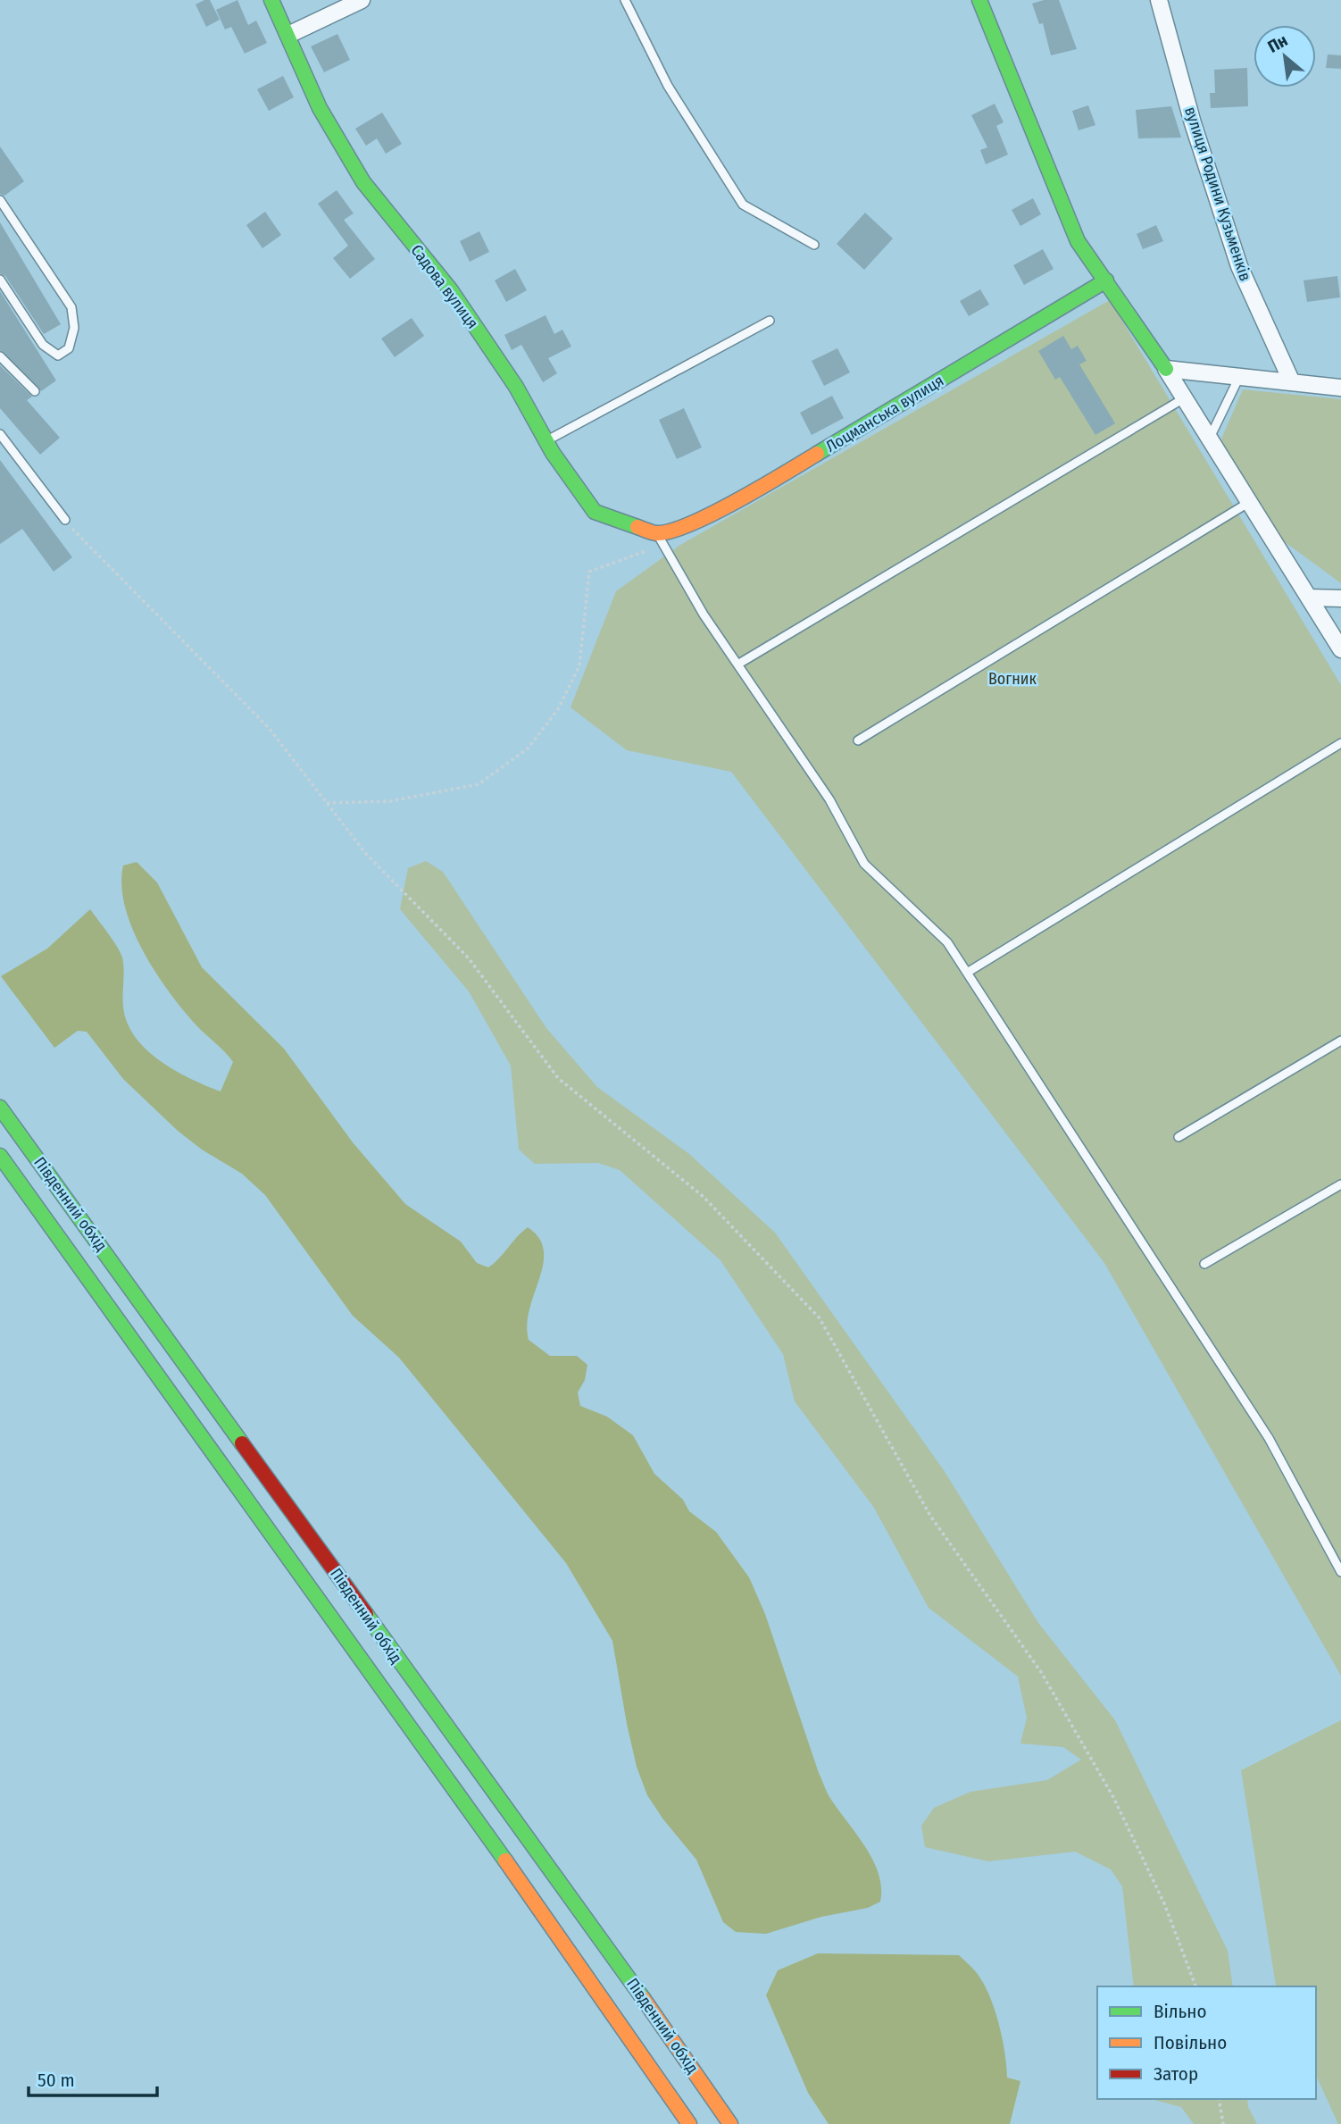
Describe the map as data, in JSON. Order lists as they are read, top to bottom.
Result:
{
  "streets": {
    "main road": ["Садова вулиця", "Лоцманська вулиця", "Південний обхід"],
    "street": ["вулиця Родини Кузьменків"]
  },
  "crossings": [
    ["Садова вулиця", "Лоцманська вулиця"]
  ],
  "parks": ["Вогник"],
  "legend": ["Вільно", "Повільно", "Затор"],
  "scale_bar": "50 m",
  "north": "top left"
}
